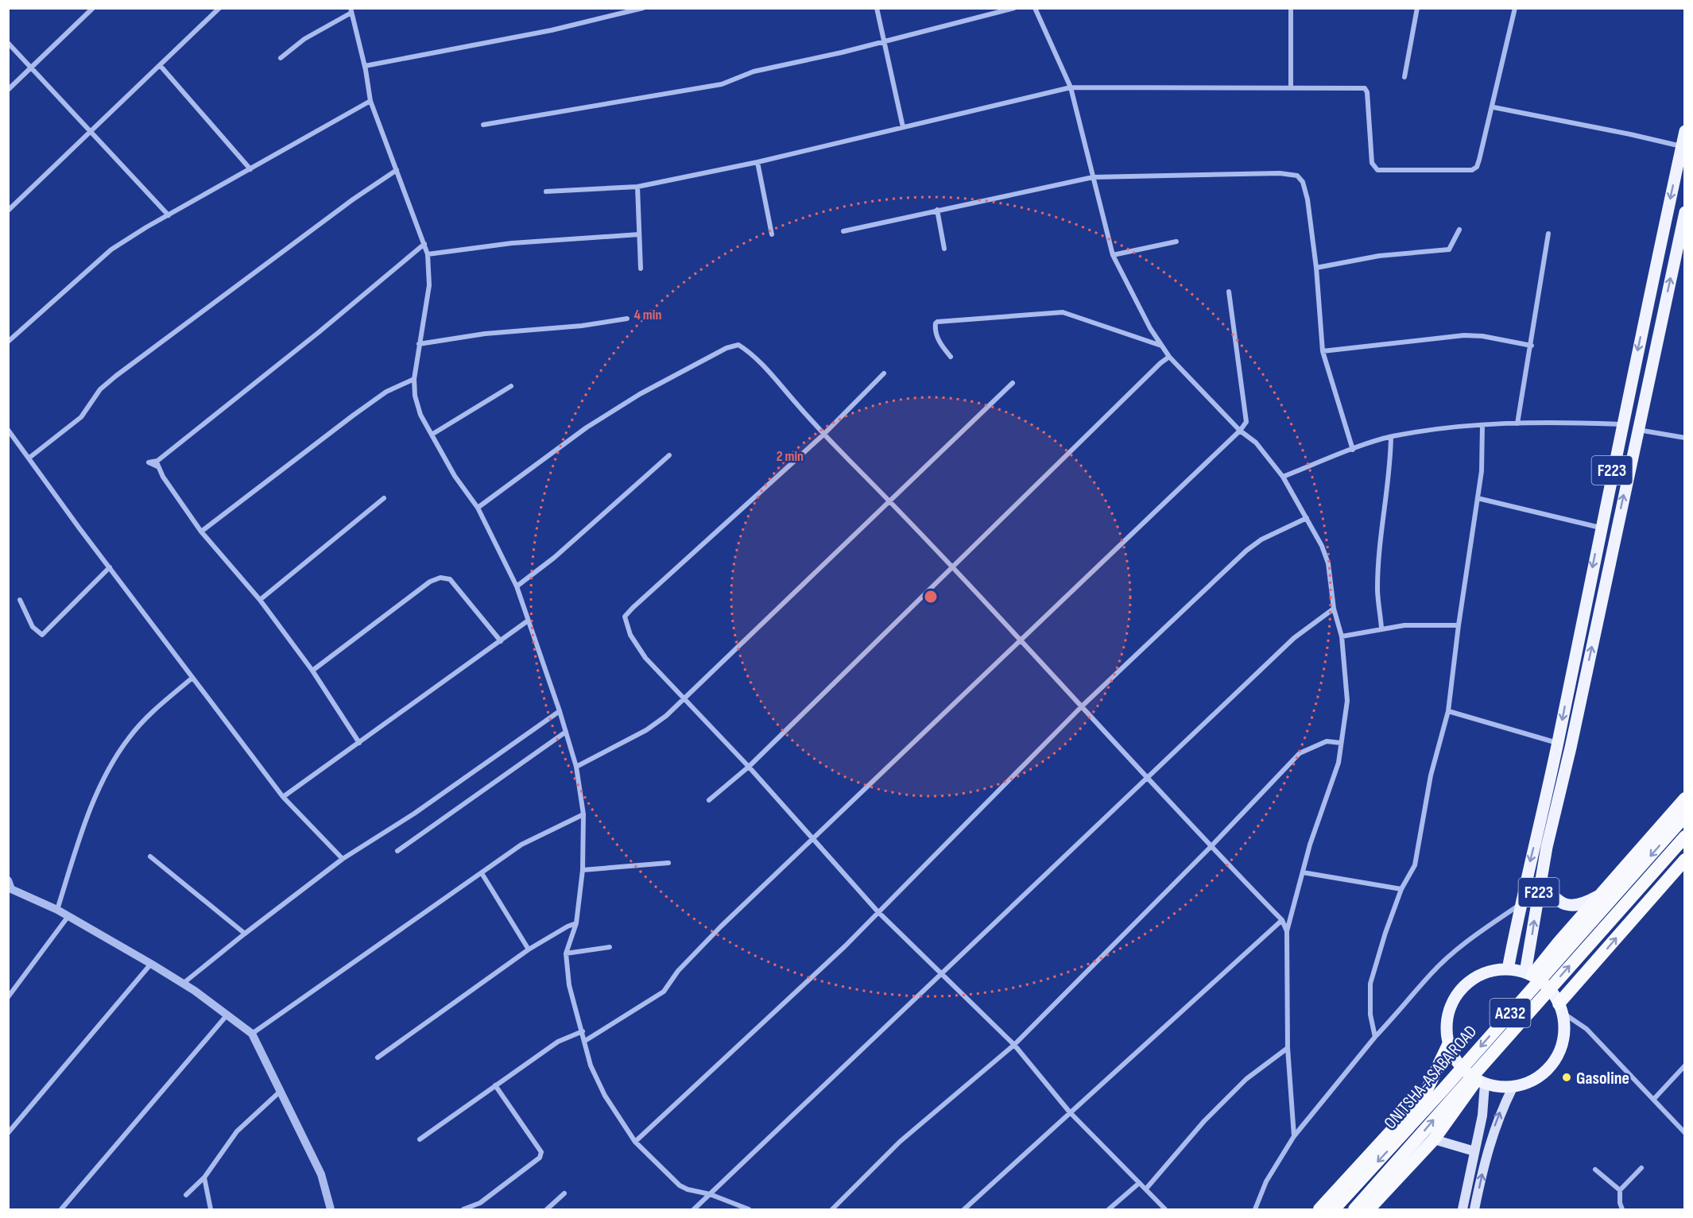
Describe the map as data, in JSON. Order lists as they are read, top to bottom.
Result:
{
  "streets": {
    "highway": ["A232", "ONITSHA-ASABA ROAD"],
    "main road": ["F223"]
  },
  "places": ["Gasoline"],
  "rings": ["4 min", "2 min"]
}
